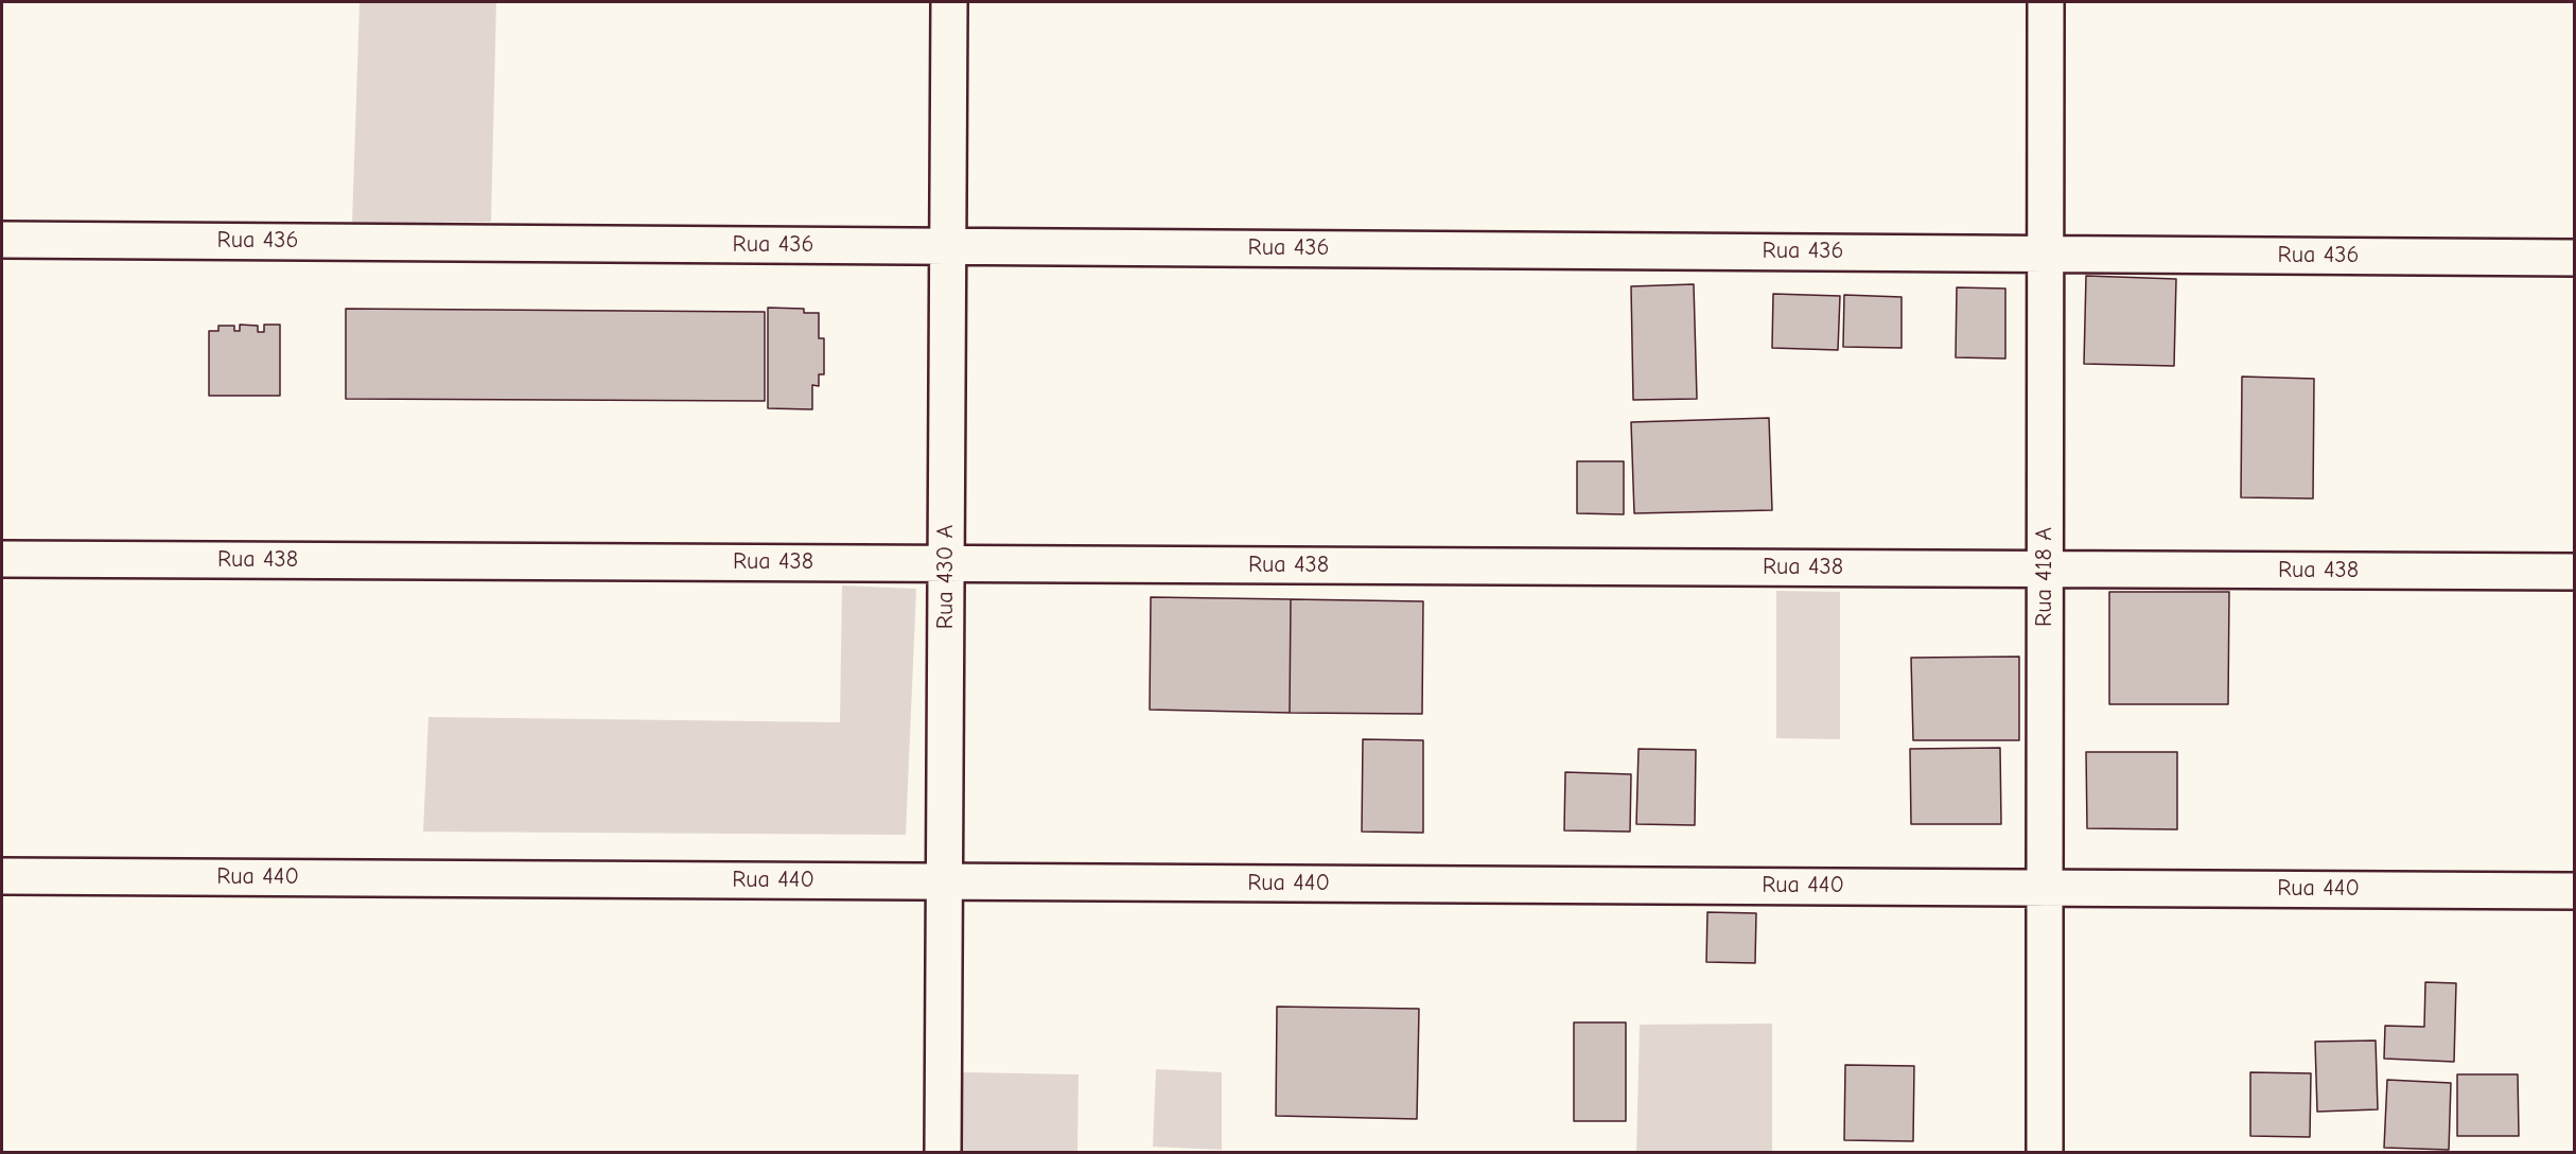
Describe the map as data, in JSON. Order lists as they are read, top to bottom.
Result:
{
  "streets": {
    "street": [
      "Rua 436",
      "Rua 438",
      "Rua 430 A",
      "Rua 418 A",
      "Rua 440"
    ]
  },
  "crossings": [
    ["Rua 436", "Rua 430 A"],
    ["Rua 436", "Rua 418 A"],
    ["Rua 438", "Rua 430 A"],
    ["Rua 438", "Rua 418 A"],
    ["Rua 430 A", "Rua 440"],
    ["Rua 418 A", "Rua 440"]
  ]
}
